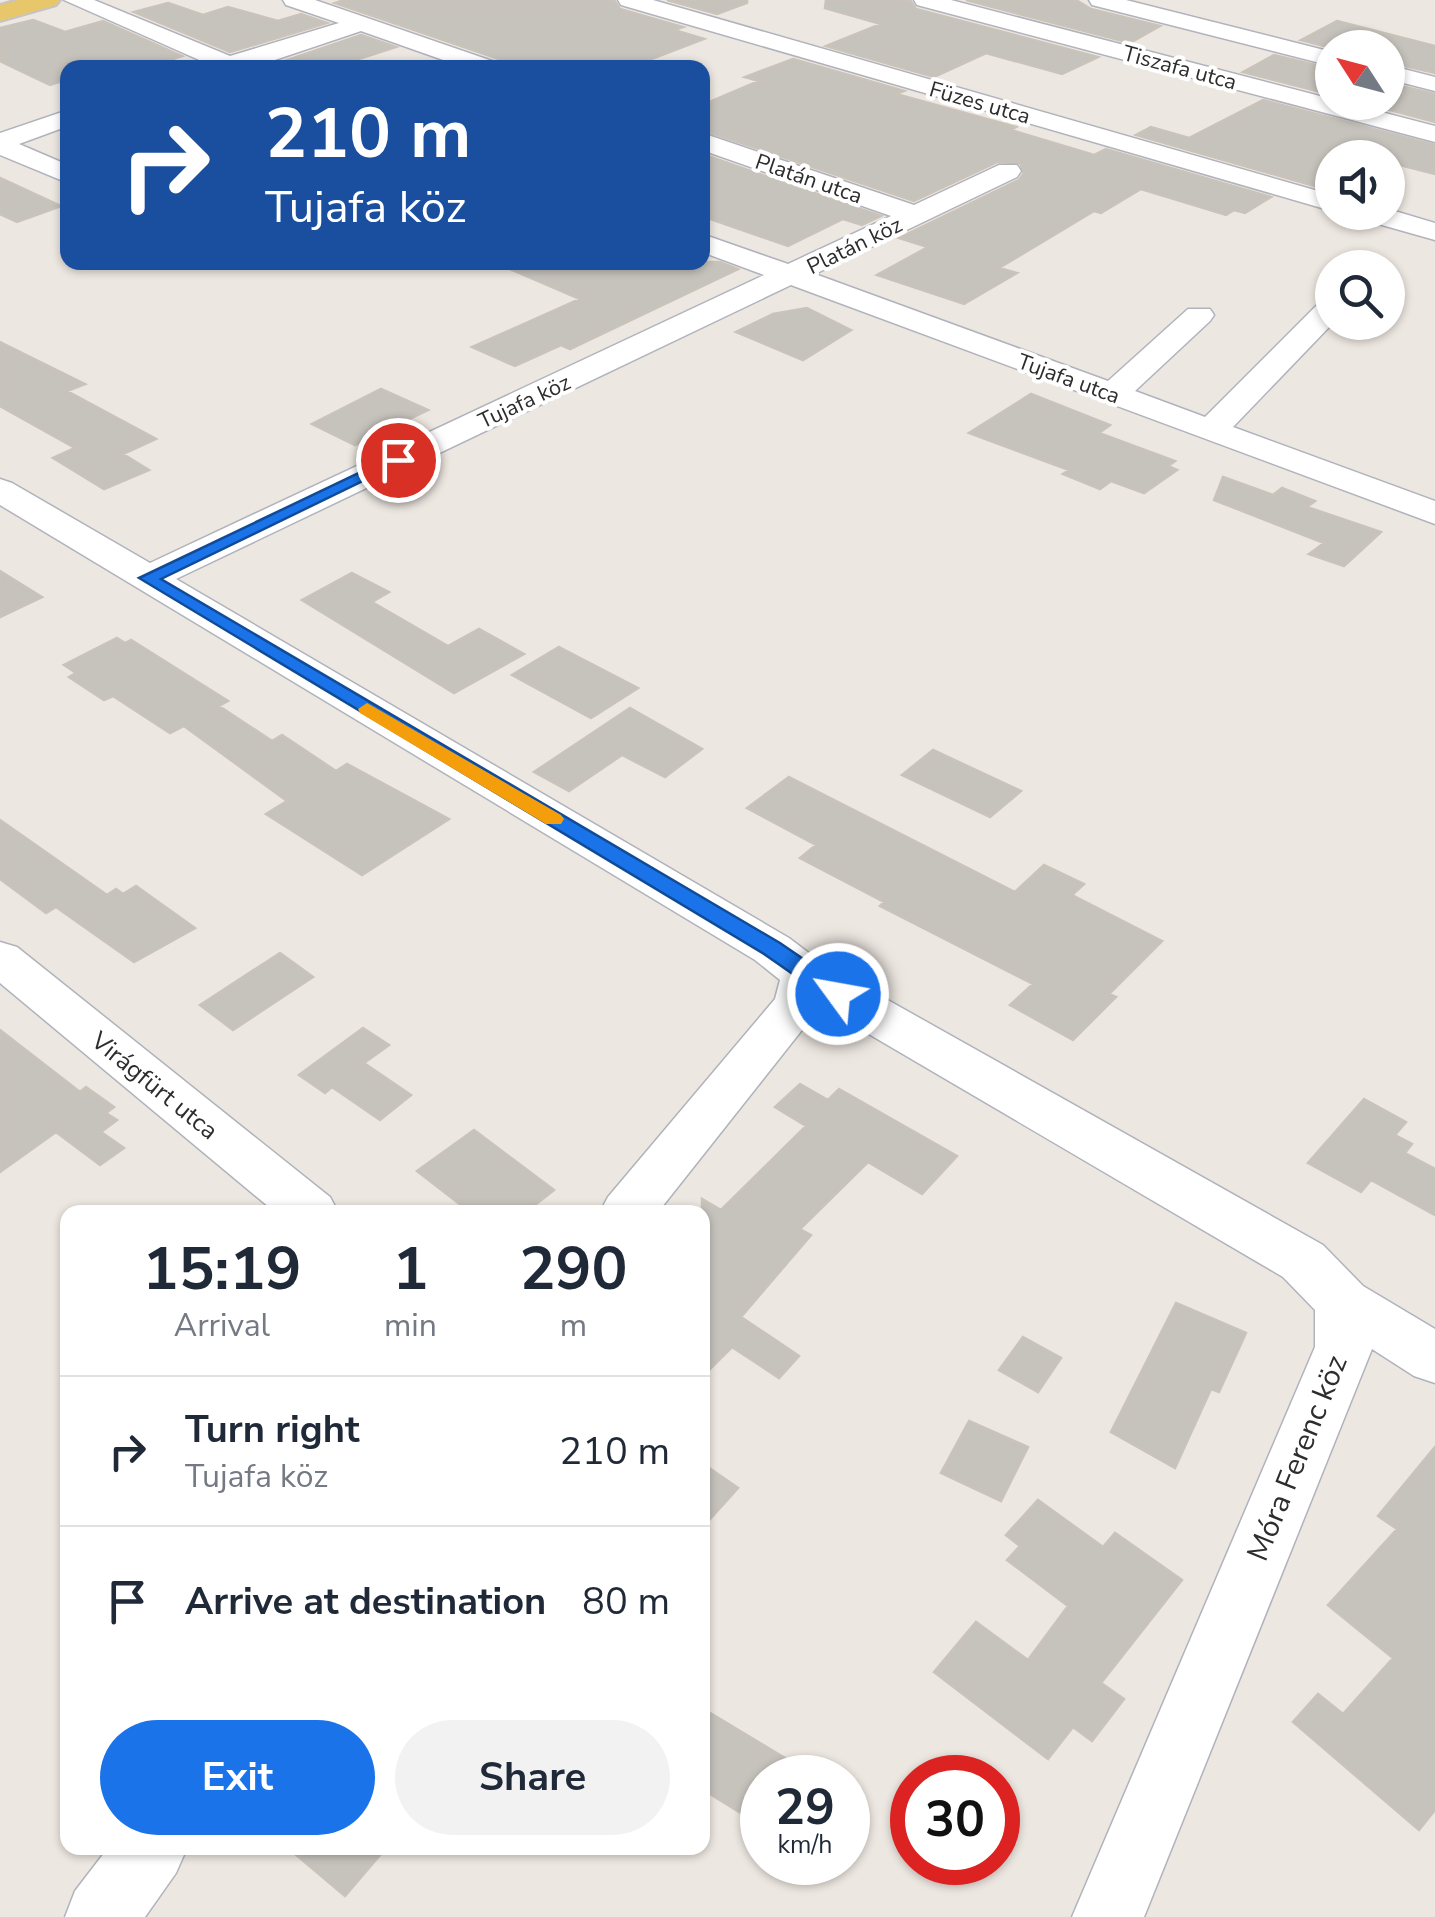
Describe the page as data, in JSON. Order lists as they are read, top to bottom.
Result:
{
  "streets": {
    "street": [
      "Tiszafa utca",
      "Füzes utca",
      "Platán utca",
      "Platán köz",
      "Tujafa utca",
      "Tujafa köz",
      "Virágfürt utca",
      "Móra Ferenc köz"
    ]
  },
  "crossings": [
    ["Platán utca", "Platán köz"],
    ["Platán köz", "Tujafa utca"],
    ["Platán köz", "Tujafa köz"],
    ["Tujafa utca", "Tujafa köz"]
  ],
  "north": "top left",
  "page": {
    "turn": ["210 m", "Tujafa köz"],
    "eta": [
      "15:19",
      "Arrival",
      "1",
      "min",
      "290",
      "m"
    ],
    "list": [
      {
        "name": "Turn right",
        "note": "Tujafa köz",
        "value": "210 m"
      },
      {
        "name": "Arrive at destination",
        "value": "80 m"
      }
    ],
    "buttons": ["Exit", "Share"],
    "speed": "29 km/h",
    "limit": "30"
  }
}
